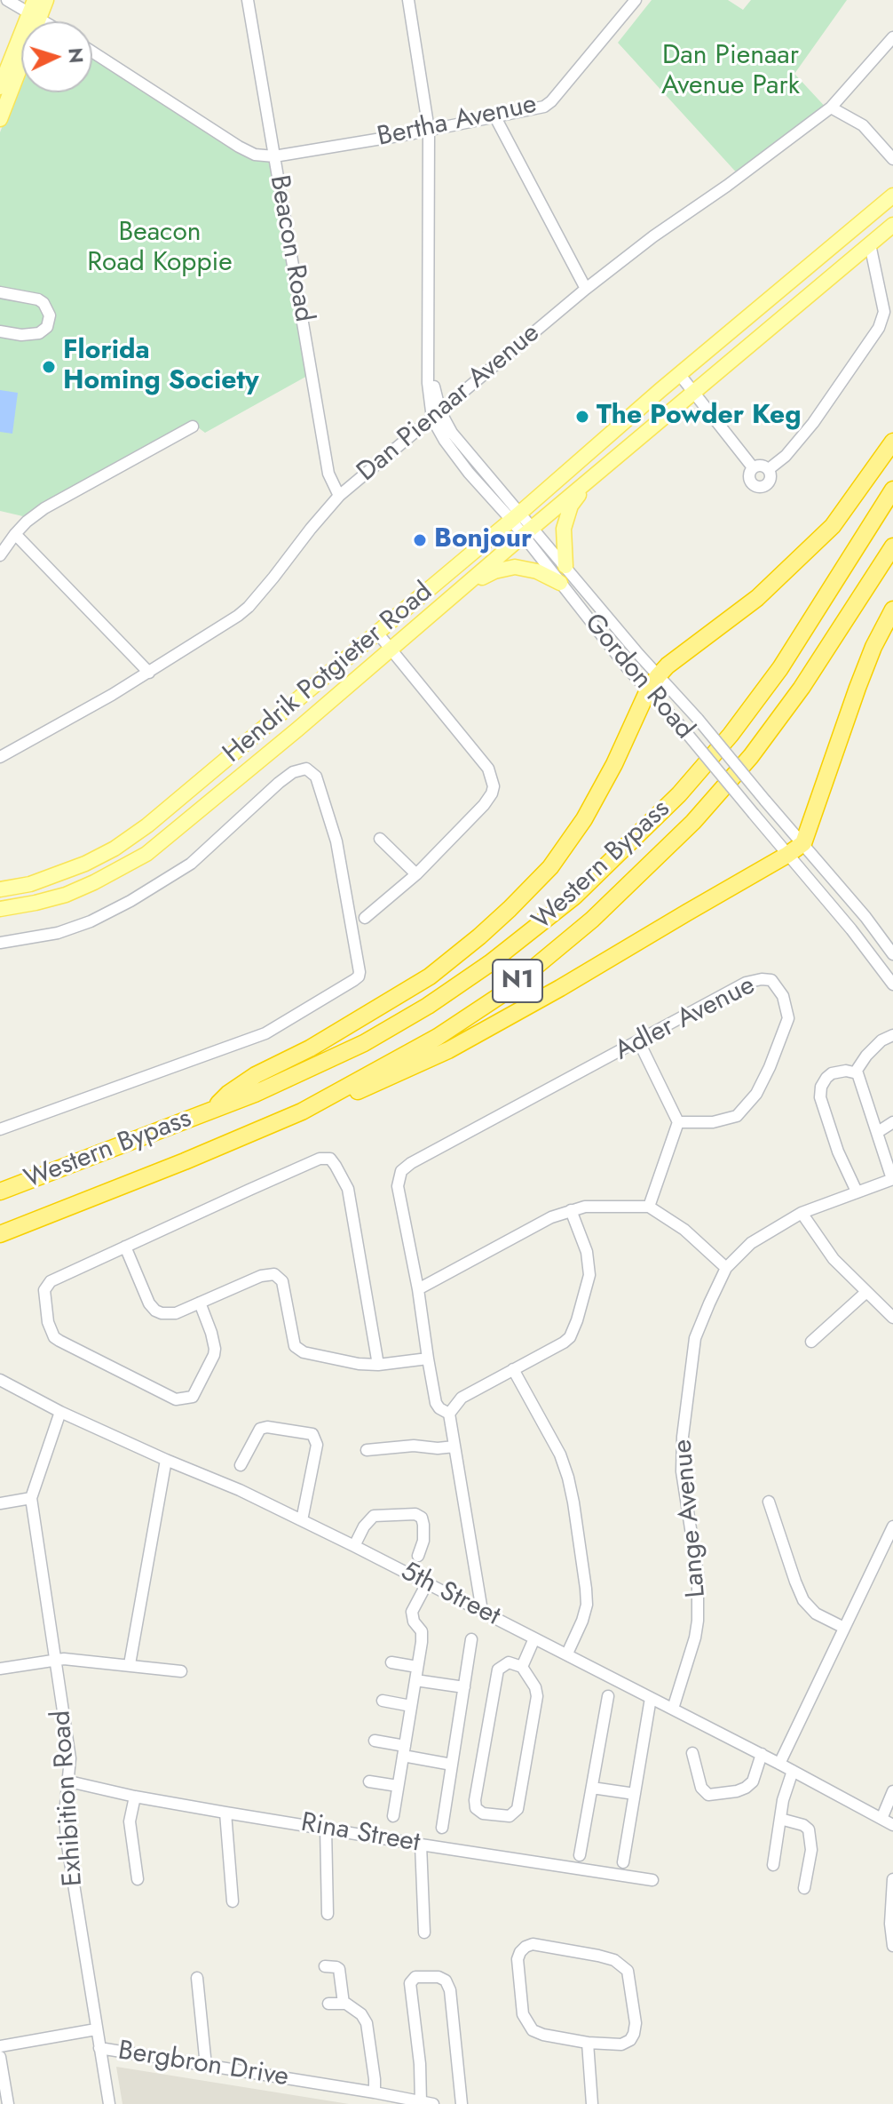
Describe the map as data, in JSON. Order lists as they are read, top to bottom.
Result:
{
  "streets": {
    "highway": ["Western Bypass", "N1"],
    "main road": ["Hendrik Potgieter Road"],
    "street": [
      "Bertha Avenue",
      "Beacon Road",
      "Dan Pienaar Avenue",
      "Gordon Road",
      "Adler Avenue",
      "Lange Avenue",
      "5th Street",
      "Exhibition Road",
      "Rina Street",
      "Bergbron Drive"
    ]
  },
  "crossings": [
    ["Bertha Avenue", "Beacon Road"],
    ["Bertha Avenue", "Gordon Road"],
    ["Beacon Road", "Dan Pienaar Avenue"],
    ["Dan Pienaar Avenue", "Gordon Road"],
    ["Hendrik Potgieter Road", "Gordon Road"],
    ["Lange Avenue", "5th Street"],
    ["5th Street", "Exhibition Road"],
    ["Exhibition Road", "Rina Street"],
    ["Exhibition Road", "Bergbron Drive"]
  ],
  "parks": ["Dan Pienaar Avenue Park", "Beacon Road Koppie"],
  "places": ["Florida Homing Society", "The Powder Keg", "Bonjour"],
  "north": "right"
}
